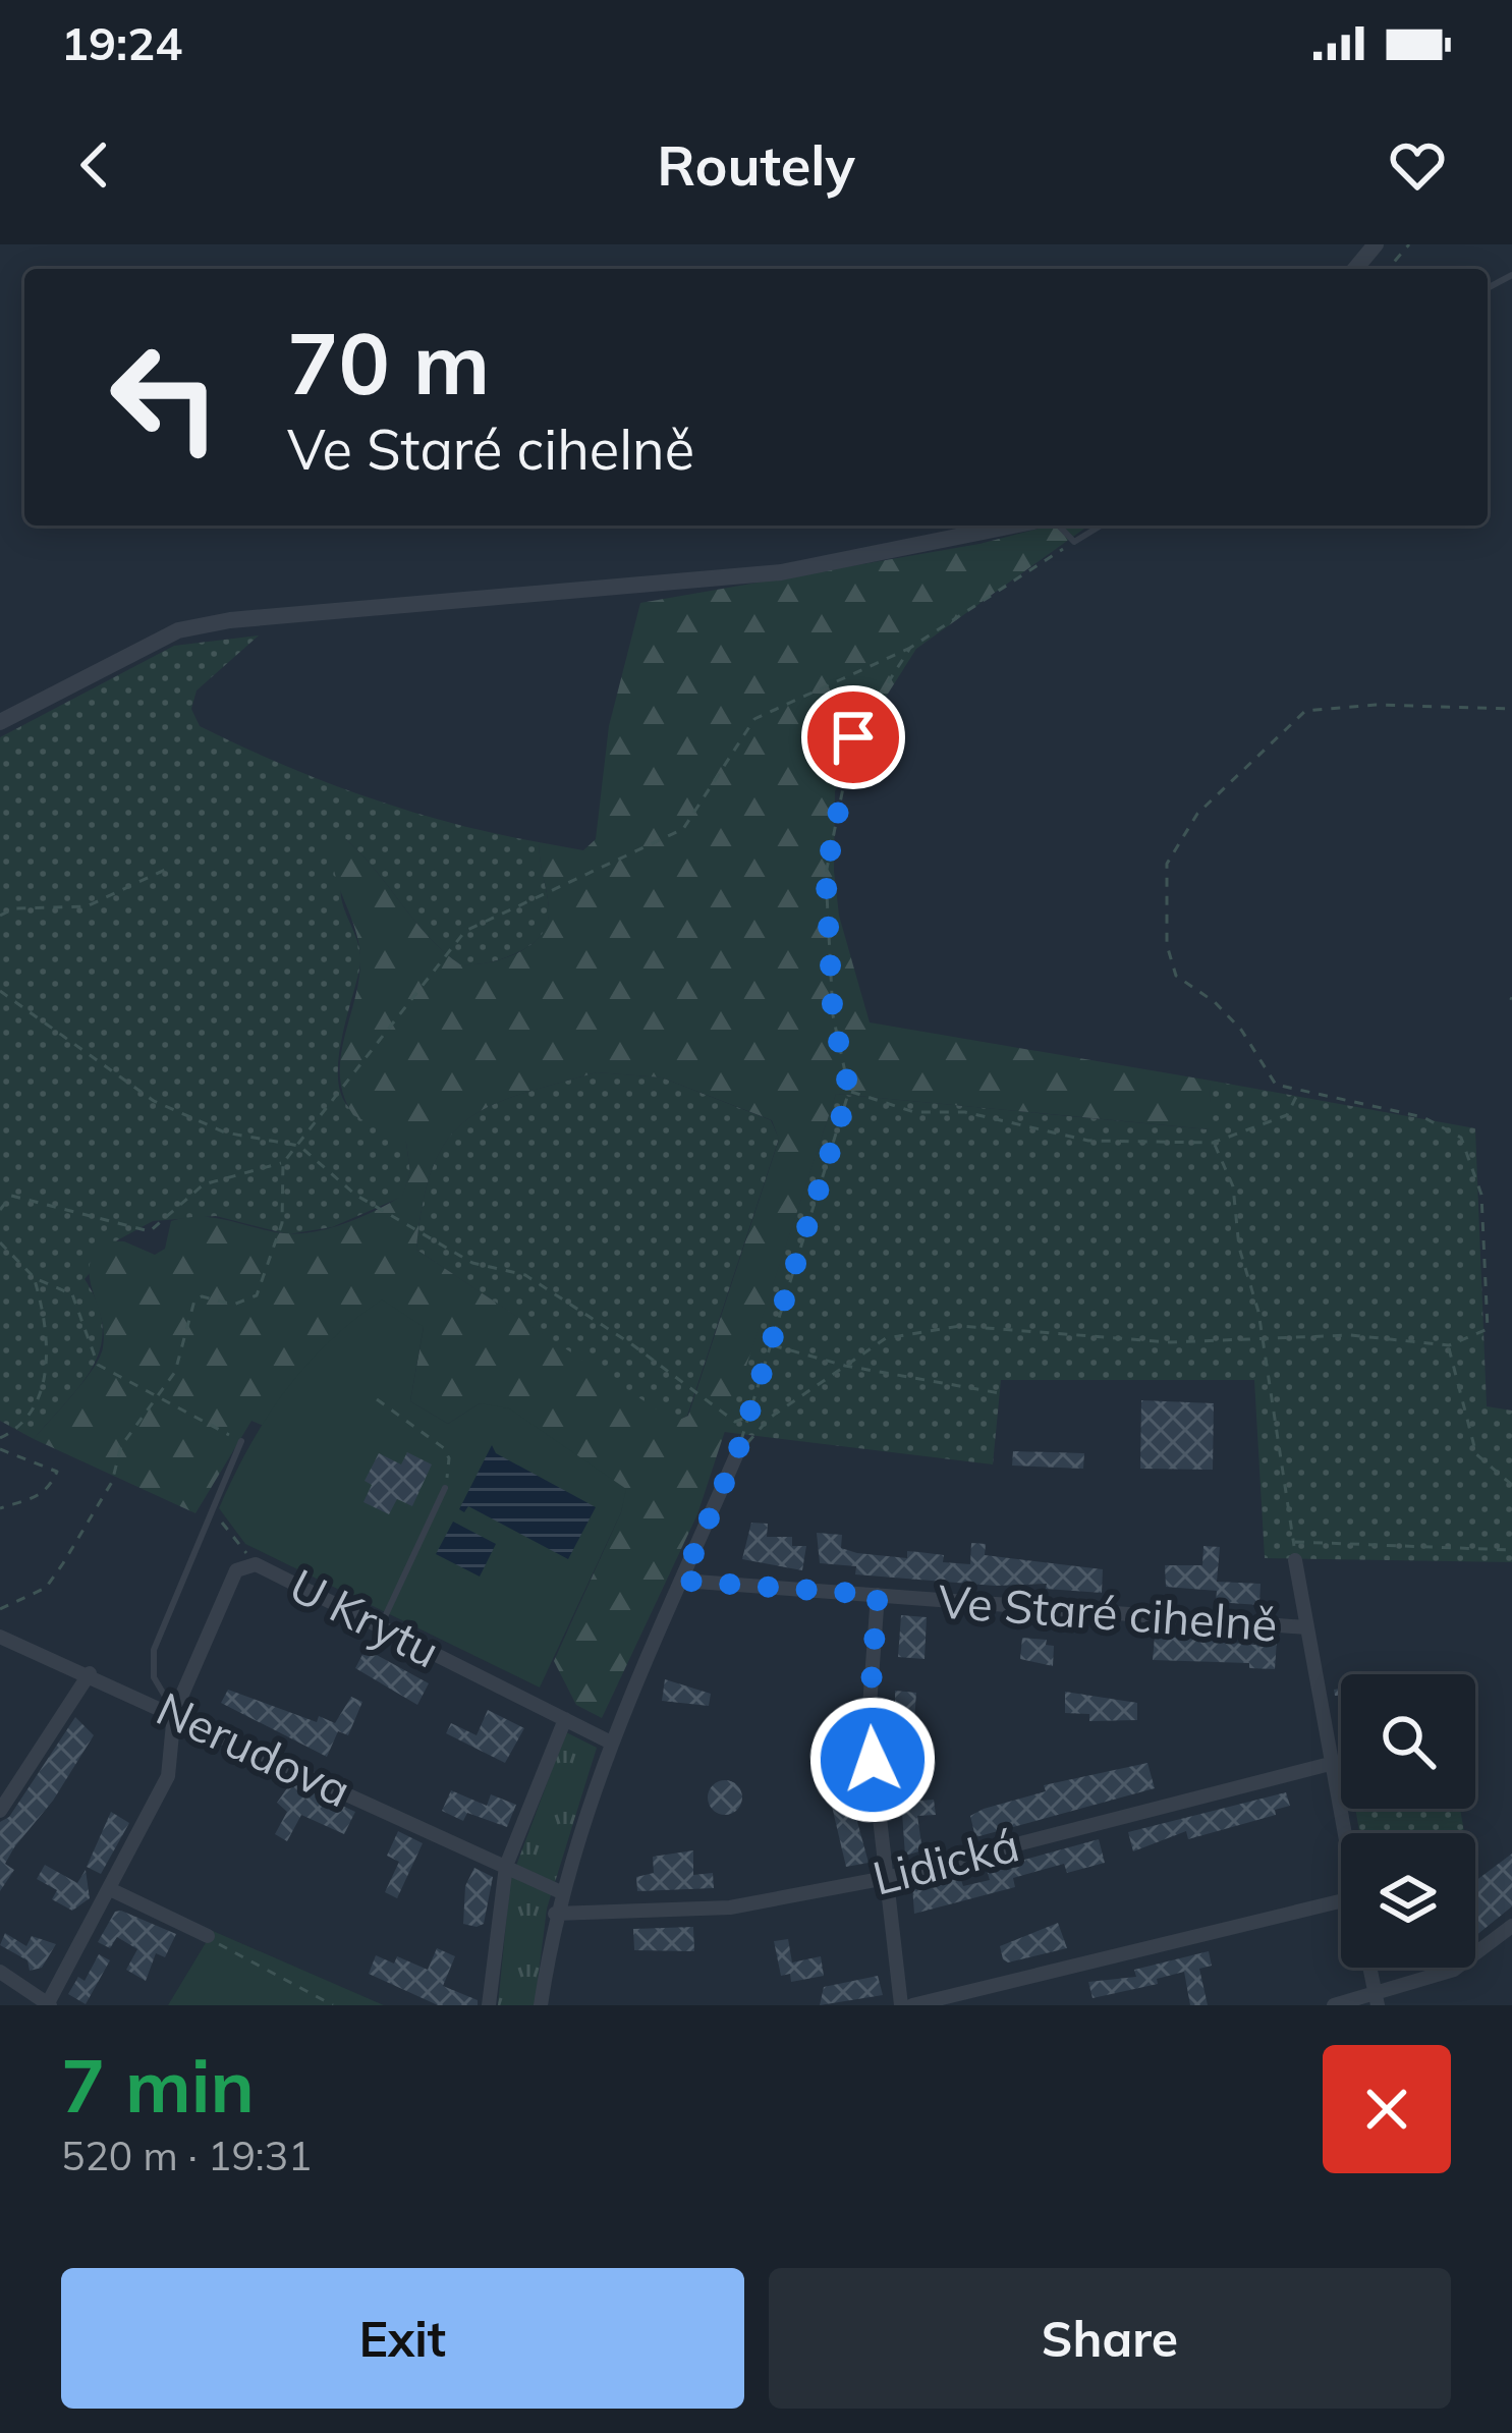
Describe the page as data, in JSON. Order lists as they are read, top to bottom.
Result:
{
  "streets": {
    "street": [
      "Ve Staré cihelně",
      "U Krytu",
      "Nerudova",
      "Lidická"
    ]
  },
  "crossings": [
    ["U Krytu", "Nerudova"]
  ],
  "page": {
    "status": "19:24",
    "header": "Routely",
    "turn": ["70 m", "Ve Staré cihelně"],
    "heading": ["7 min", "520 m · 19:31"],
    "buttons": ["Exit", "Share"]
  }
}
